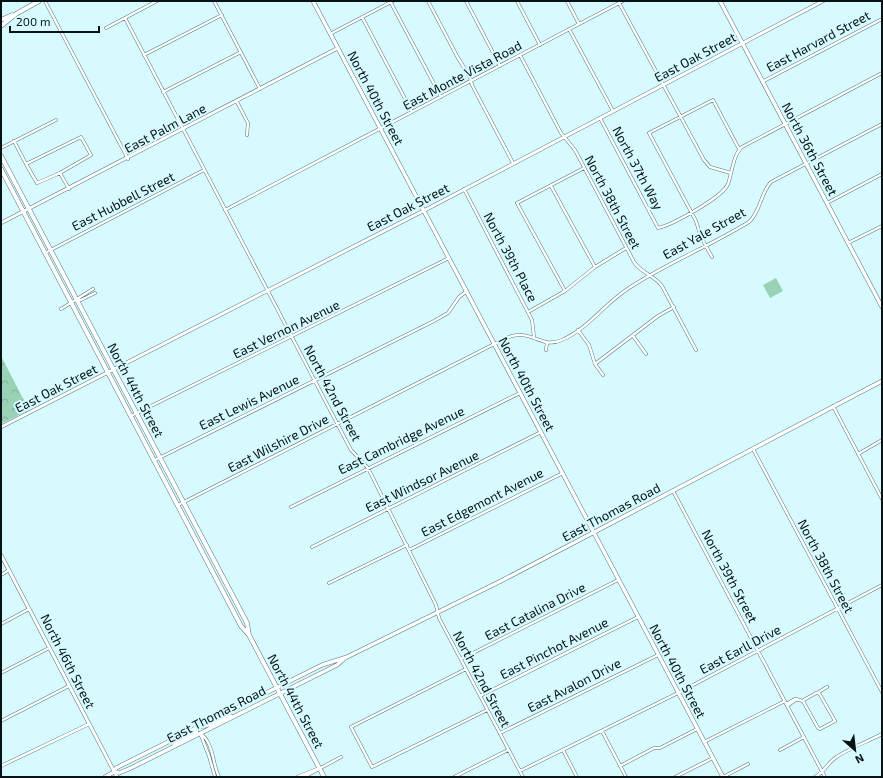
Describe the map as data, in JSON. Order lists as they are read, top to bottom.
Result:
{
  "streets": {
    "main road": [
      "North 40th Street",
      "North 36th Street",
      "North 44th Street",
      "East Thomas Road"
    ],
    "street": [
      "East Harvard Street",
      "East Oak Street",
      "East Monte Vista Road",
      "East Palm Lane",
      "North 37th Way",
      "East Hubbell Street",
      "North 38th Street",
      "East Yale Street",
      "North 39th Place",
      "East Vernon Avenue",
      "North 42nd Street",
      "East Lewis Avenue",
      "East Cambridge Avenue",
      "East Wilshire Drive",
      "East Windsor Avenue",
      "East Edgemont Avenue",
      "North 39th Street",
      "East Catalina Drive",
      "East Pinchot Avenue",
      "East Earll Drive",
      "North 46th Street",
      "East Avalon Drive"
    ]
  },
  "crossings": [
    ["East Harvard Street", "North 36th Street"],
    ["East Oak Street", "North 40th Street"],
    ["East Oak Street", "North 36th Street"],
    ["East Oak Street", "North 37th Way"],
    ["East Oak Street", "North 38th Street"],
    ["East Oak Street", "North 39th Place"],
    ["East Oak Street", "North 44th Street"],
    ["East Oak Street", "North 42nd Street"],
    ["East Monte Vista Road", "North 40th Street"],
    ["East Monte Vista Road", "North 38th Street"],
    ["East Monte Vista Road", "North 42nd Street"],
    ["North 40th Street", "East Palm Lane"],
    ["North 40th Street", "East Vernon Avenue"],
    ["North 40th Street", "East Lewis Avenue"],
    ["North 40th Street", "East Cambridge Avenue"],
    ["North 40th Street", "East Wilshire Drive"],
    ["North 40th Street", "East Windsor Avenue"],
    ["North 40th Street", "East Edgemont Avenue"],
    ["North 40th Street", "East Thomas Road"],
    ["North 40th Street", "East Catalina Drive"],
    ["North 40th Street", "East Pinchot Avenue"],
    ["North 40th Street", "East Earll Drive"],
    ["North 40th Street", "East Avalon Drive"],
    ["East Palm Lane", "North 44th Street"],
    ["East Palm Lane", "North 42nd Street"],
    ["North 36th Street", "East Yale Street"],
    ["East Hubbell Street", "North 44th Street"],
    ["East Hubbell Street", "North 42nd Street"],
    ["North 38th Street", "East Yale Street"],
    ["North 38th Street", "East Thomas Road"],
    ["North 38th Street", "East Earll Drive"],
    ["East Vernon Avenue", "North 44th Street"],
    ["East Vernon Avenue", "North 42nd Street"],
    ["North 44th Street", "East Lewis Avenue"],
    ["North 44th Street", "East Wilshire Drive"],
    ["North 44th Street", "East Thomas Road"],
    ["North 42nd Street", "East Lewis Avenue"],
    ["North 42nd Street", "East Cambridge Avenue"],
    ["North 42nd Street", "East Wilshire Drive"],
    ["North 42nd Street", "East Windsor Avenue"],
    ["North 42nd Street", "East Edgemont Avenue"],
    ["North 42nd Street", "East Thomas Road"],
    ["North 42nd Street", "East Catalina Drive"],
    ["North 42nd Street", "East Pinchot Avenue"],
    ["North 42nd Street", "East Earll Drive"],
    ["North 42nd Street", "East Avalon Drive"],
    ["East Thomas Road", "North 39th Street"],
    ["East Thomas Road", "North 46th Street"],
    ["North 39th Street", "East Earll Drive"]
  ],
  "scale_bar": "200 m",
  "north": "bottom right"
}
